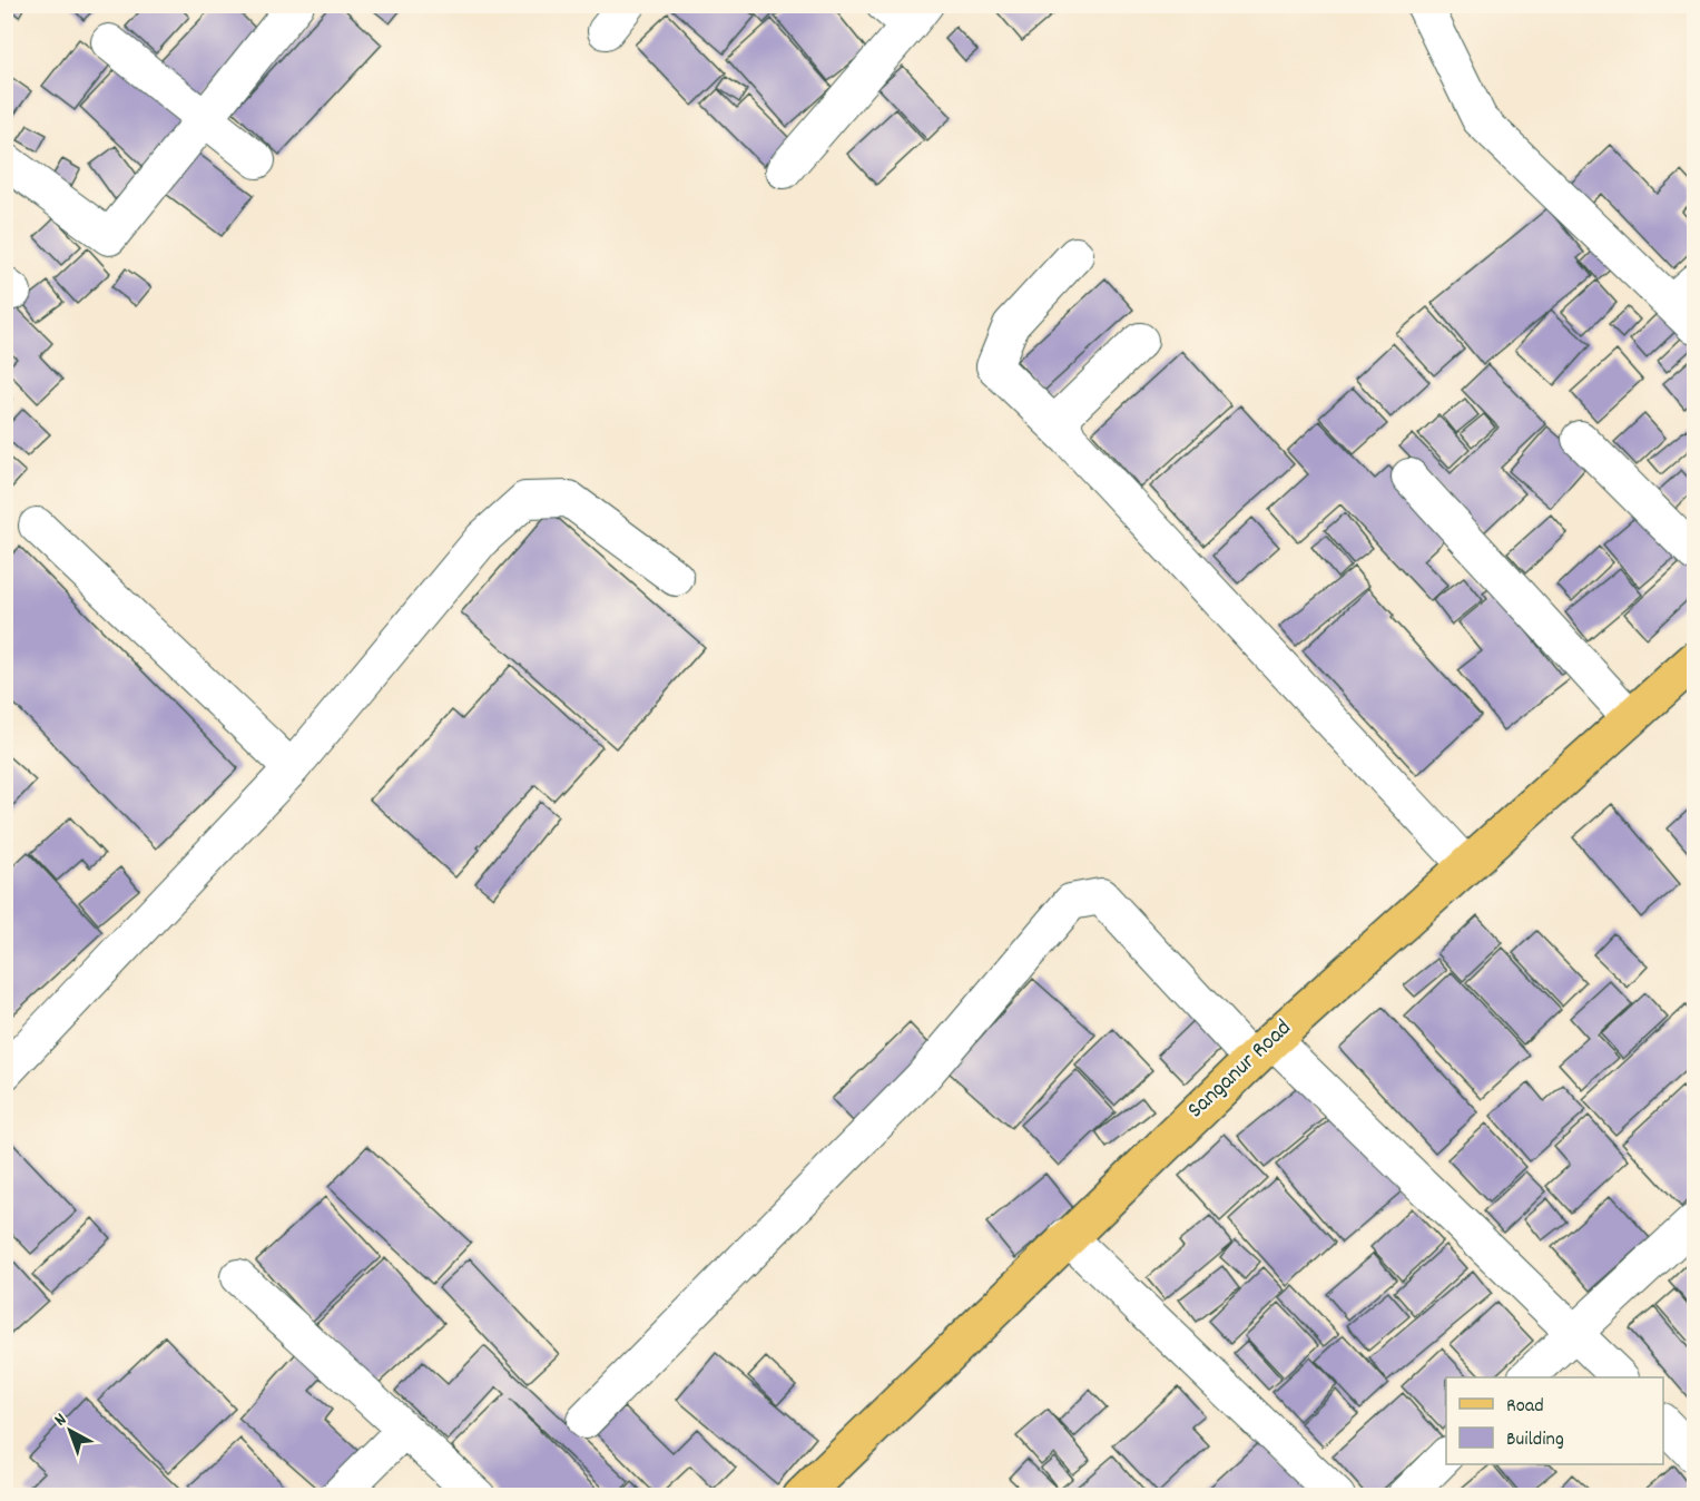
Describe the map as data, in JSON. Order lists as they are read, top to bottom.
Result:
{
  "streets": {
    "main road": ["Sanganur Road"]
  },
  "legend": ["Road", "Building"],
  "north": "top left"
}
